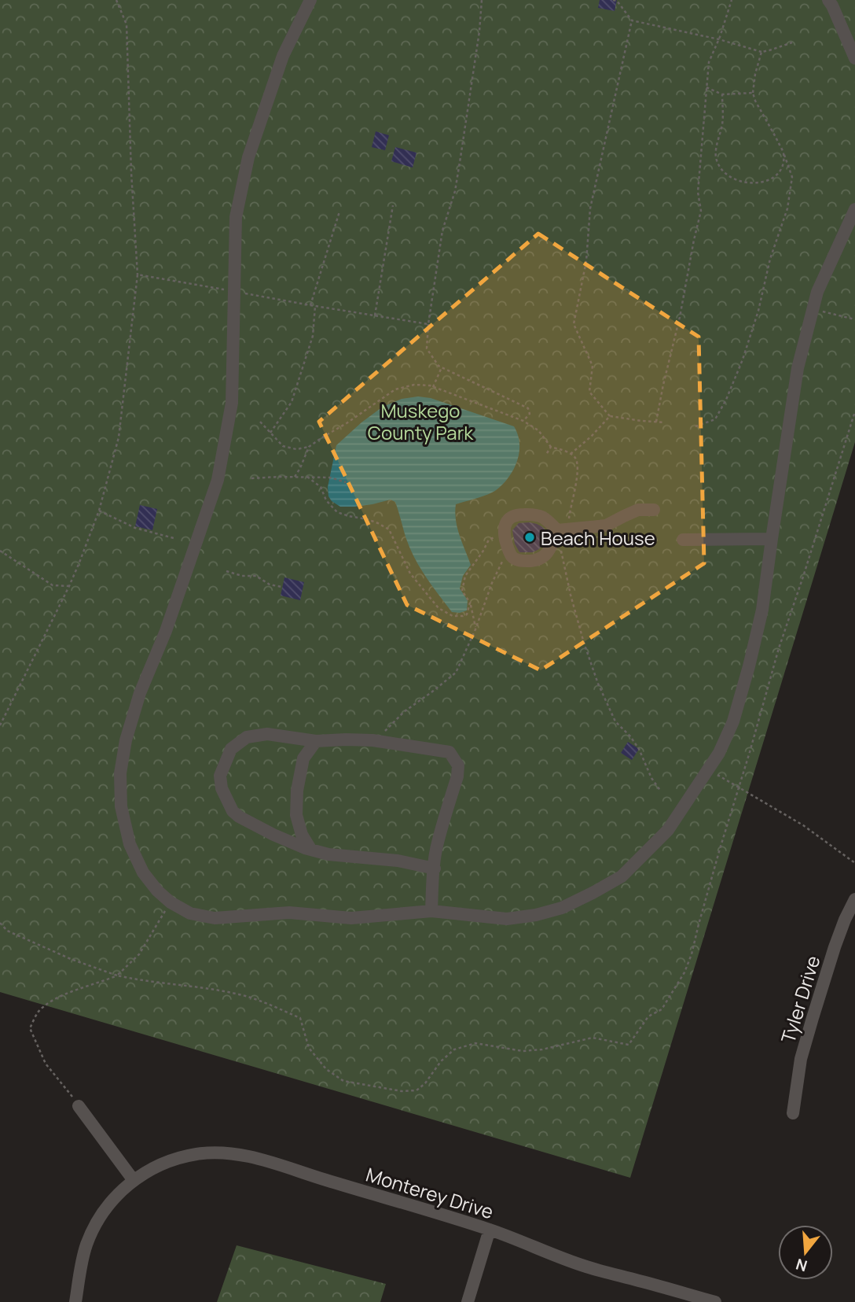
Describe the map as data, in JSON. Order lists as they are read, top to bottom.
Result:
{
  "streets": {
    "street": ["Tyler Drive", "Monterey Drive"]
  },
  "parks": ["Muskego County Park"],
  "places": ["Beach House"],
  "north": "bottom"
}
